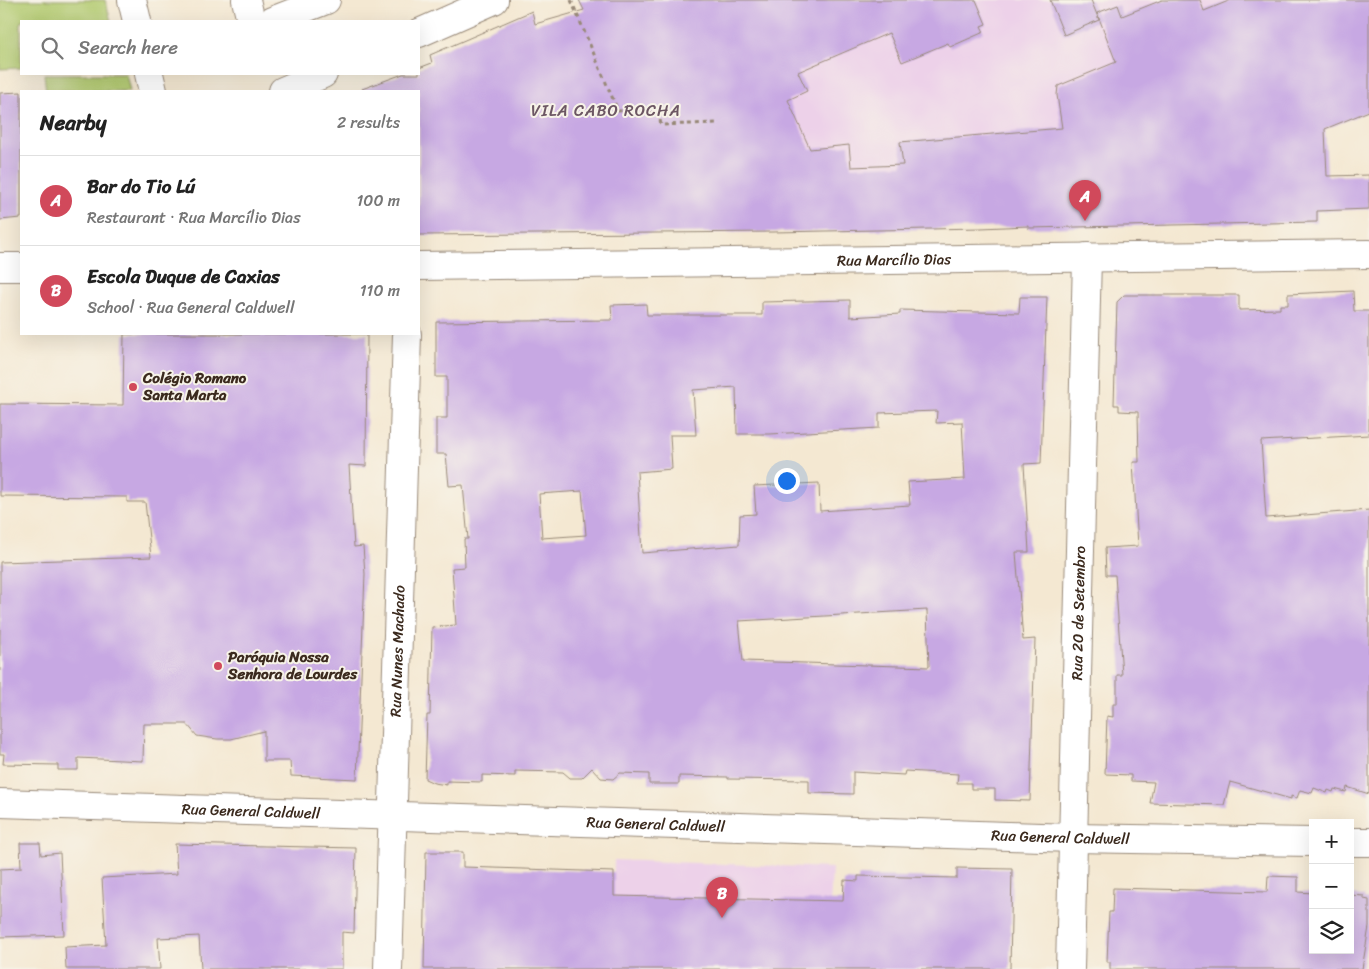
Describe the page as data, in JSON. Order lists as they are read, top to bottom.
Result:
{
  "streets": {
    "street": [
      "Rua Marcílio Dias",
      "Rua 20 de Setembro",
      "Rua Nunes Machado",
      "Rua General Caldwell"
    ]
  },
  "crossings": [
    ["Rua Marcílio Dias", "Rua 20 de Setembro"],
    ["Rua 20 de Setembro", "Rua General Caldwell"],
    ["Rua Nunes Machado", "Rua General Caldwell"]
  ],
  "districts": ["VILA CABO ROCHA"],
  "places": ["Colégio Romano Santa Marta", "Paróquia Nossa Senhora de Lourdes"],
  "page": {
    "search": "Search here",
    "heading": ["Nearby", "2 results"],
    "list": [
      {
        "mark": "A",
        "name": "Bar do Tio Lú",
        "note": "Restaurant · Rua Marcílio Dias",
        "value": "100 m"
      },
      {
        "mark": "B",
        "name": "Escola Duque de Caxias",
        "note": "School · Rua General Caldwell",
        "value": "110 m"
      }
    ],
    "pins": ["A", "B"],
    "map_buttons": ["+", "−"]
  }
}
